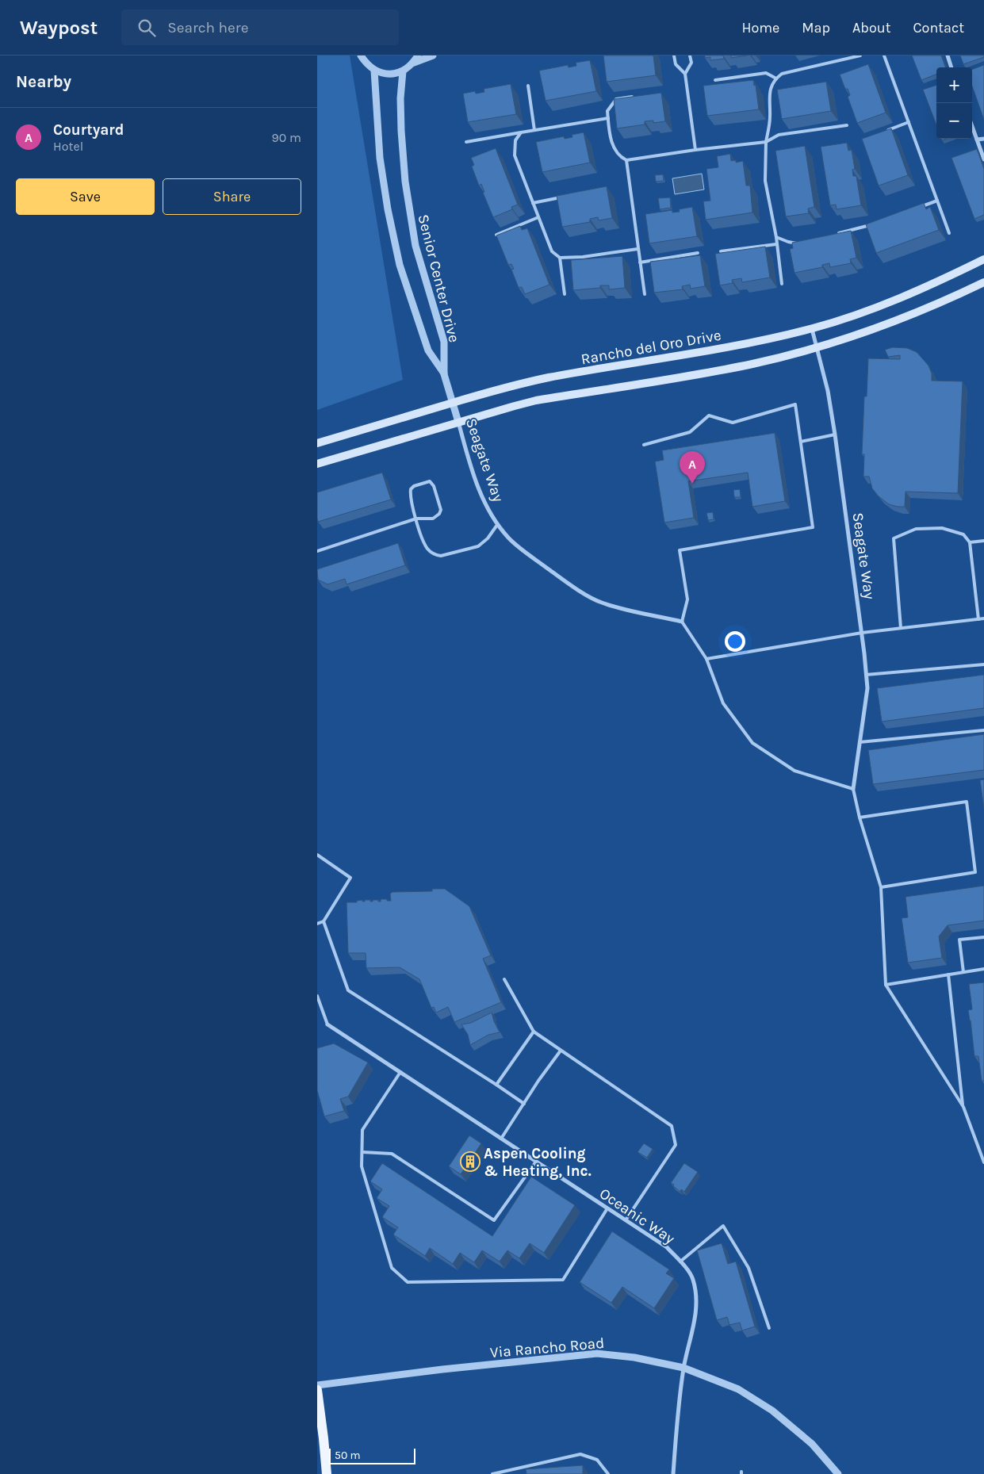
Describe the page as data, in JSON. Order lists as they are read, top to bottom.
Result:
{
  "streets": {
    "main road": ["Rancho del Oro Drive"],
    "street": [
      "Senior Center Drive",
      "Seagate Way",
      "Oceanic Way",
      "Via Rancho Road"
    ]
  },
  "crossings": [
    ["Senior Center Drive", "Rancho del Oro Drive"],
    ["Senior Center Drive", "Seagate Way"],
    ["Rancho del Oro Drive", "Seagate Way"],
    ["Oceanic Way", "Via Rancho Road"]
  ],
  "places": {
    "building": ["Aspen Cooling & Heating, Inc."]
  },
  "scale_bar": "50 m",
  "page": {
    "header": "Waypost",
    "search": "Search here",
    "nav": [
      "Home",
      "Map",
      "About",
      "Contact"
    ],
    "heading": "Nearby",
    "map_buttons": ["+", "−"],
    "list": [
      {
        "mark": "A",
        "name": "Courtyard",
        "note": "Hotel",
        "value": "90 m"
      }
    ],
    "buttons": ["Save", "Share"],
    "pins": "A",
    "scale": "50 m"
  }
}
